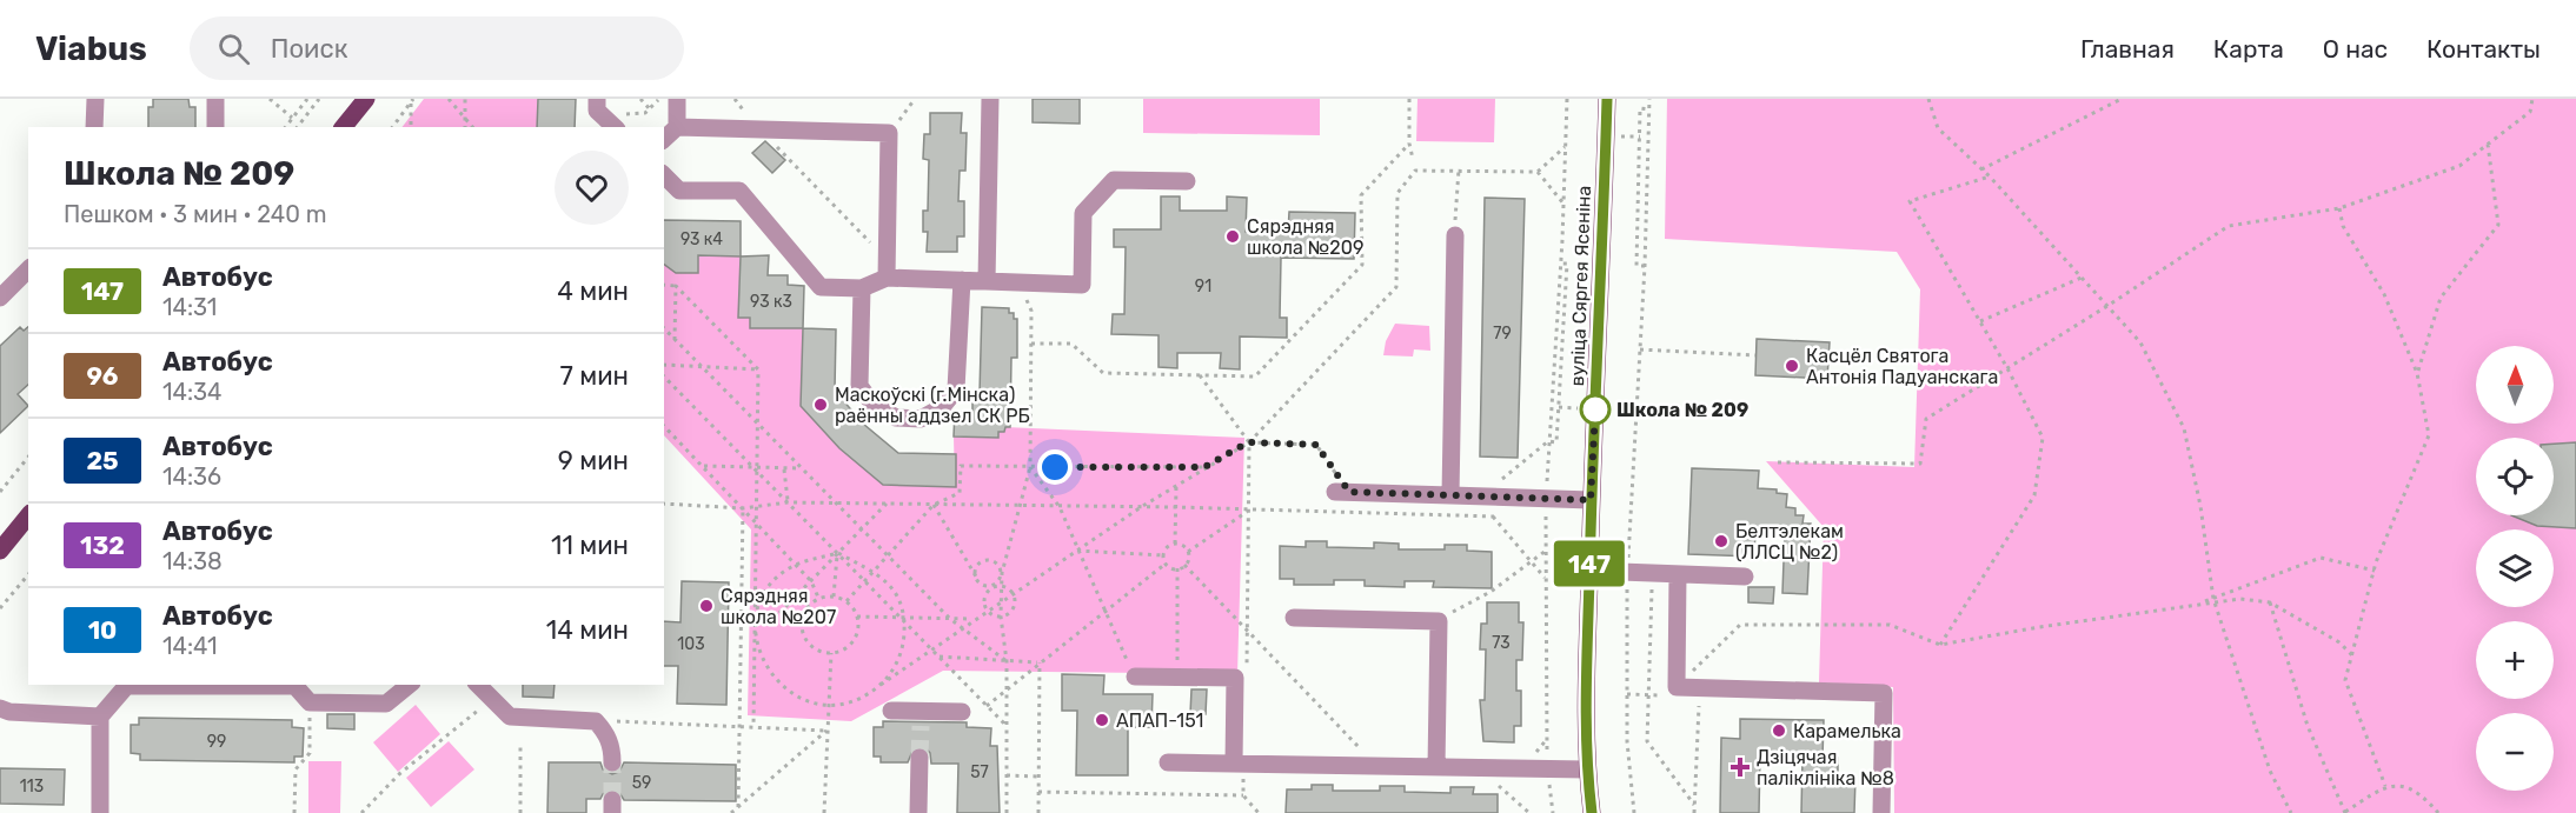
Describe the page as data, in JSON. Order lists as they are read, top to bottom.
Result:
{
  "streets": {
    "main road": ["вуліца Сяргея Ясеніна"]
  },
  "places": {
    "other": [
      "Сярэдняя школа №209",
      "Касцёл Святога Антонія Падуанскага",
      "Маскоўскі (г.Мінска) раённы аддзел СК РБ",
      "Школа № 209",
      "Белтэлекам (ЛЛСЦ №2)",
      "Сярэдняя школа №207",
      "АПАП-151",
      "Карамелька"
    ],
    "health": ["Дзіцячая паліклініка №8"]
  },
  "lines": ["bus line 147"],
  "house_numbers": [
    "93 к4",
    "91",
    "93 к3",
    "79",
    "73",
    "103",
    "99",
    "57",
    "59",
    "113"
  ],
  "north": "top",
  "page": {
    "header": "Viabus",
    "search": "Поиск",
    "nav": [
      "Главная",
      "Карта",
      "О нас",
      "Контакты"
    ],
    "on_map": "147",
    "heading": ["Школа № 209", "Пешком · 3 мин · 240 m"],
    "list": [
      {
        "mark": "147",
        "name": "Автобус",
        "note": "14:31",
        "value": "4 мин"
      },
      {
        "mark": "96",
        "name": "Автобус",
        "note": "14:34",
        "value": "7 мин"
      },
      {
        "mark": "25",
        "name": "Автобус",
        "note": "14:36",
        "value": "9 мин"
      },
      {
        "mark": "132",
        "name": "Автобус",
        "note": "14:38",
        "value": "11 мин"
      },
      {
        "mark": "10",
        "name": "Автобус",
        "note": "14:41",
        "value": "14 мин"
      }
    ],
    "map_buttons": ["+", "−"]
  }
}
